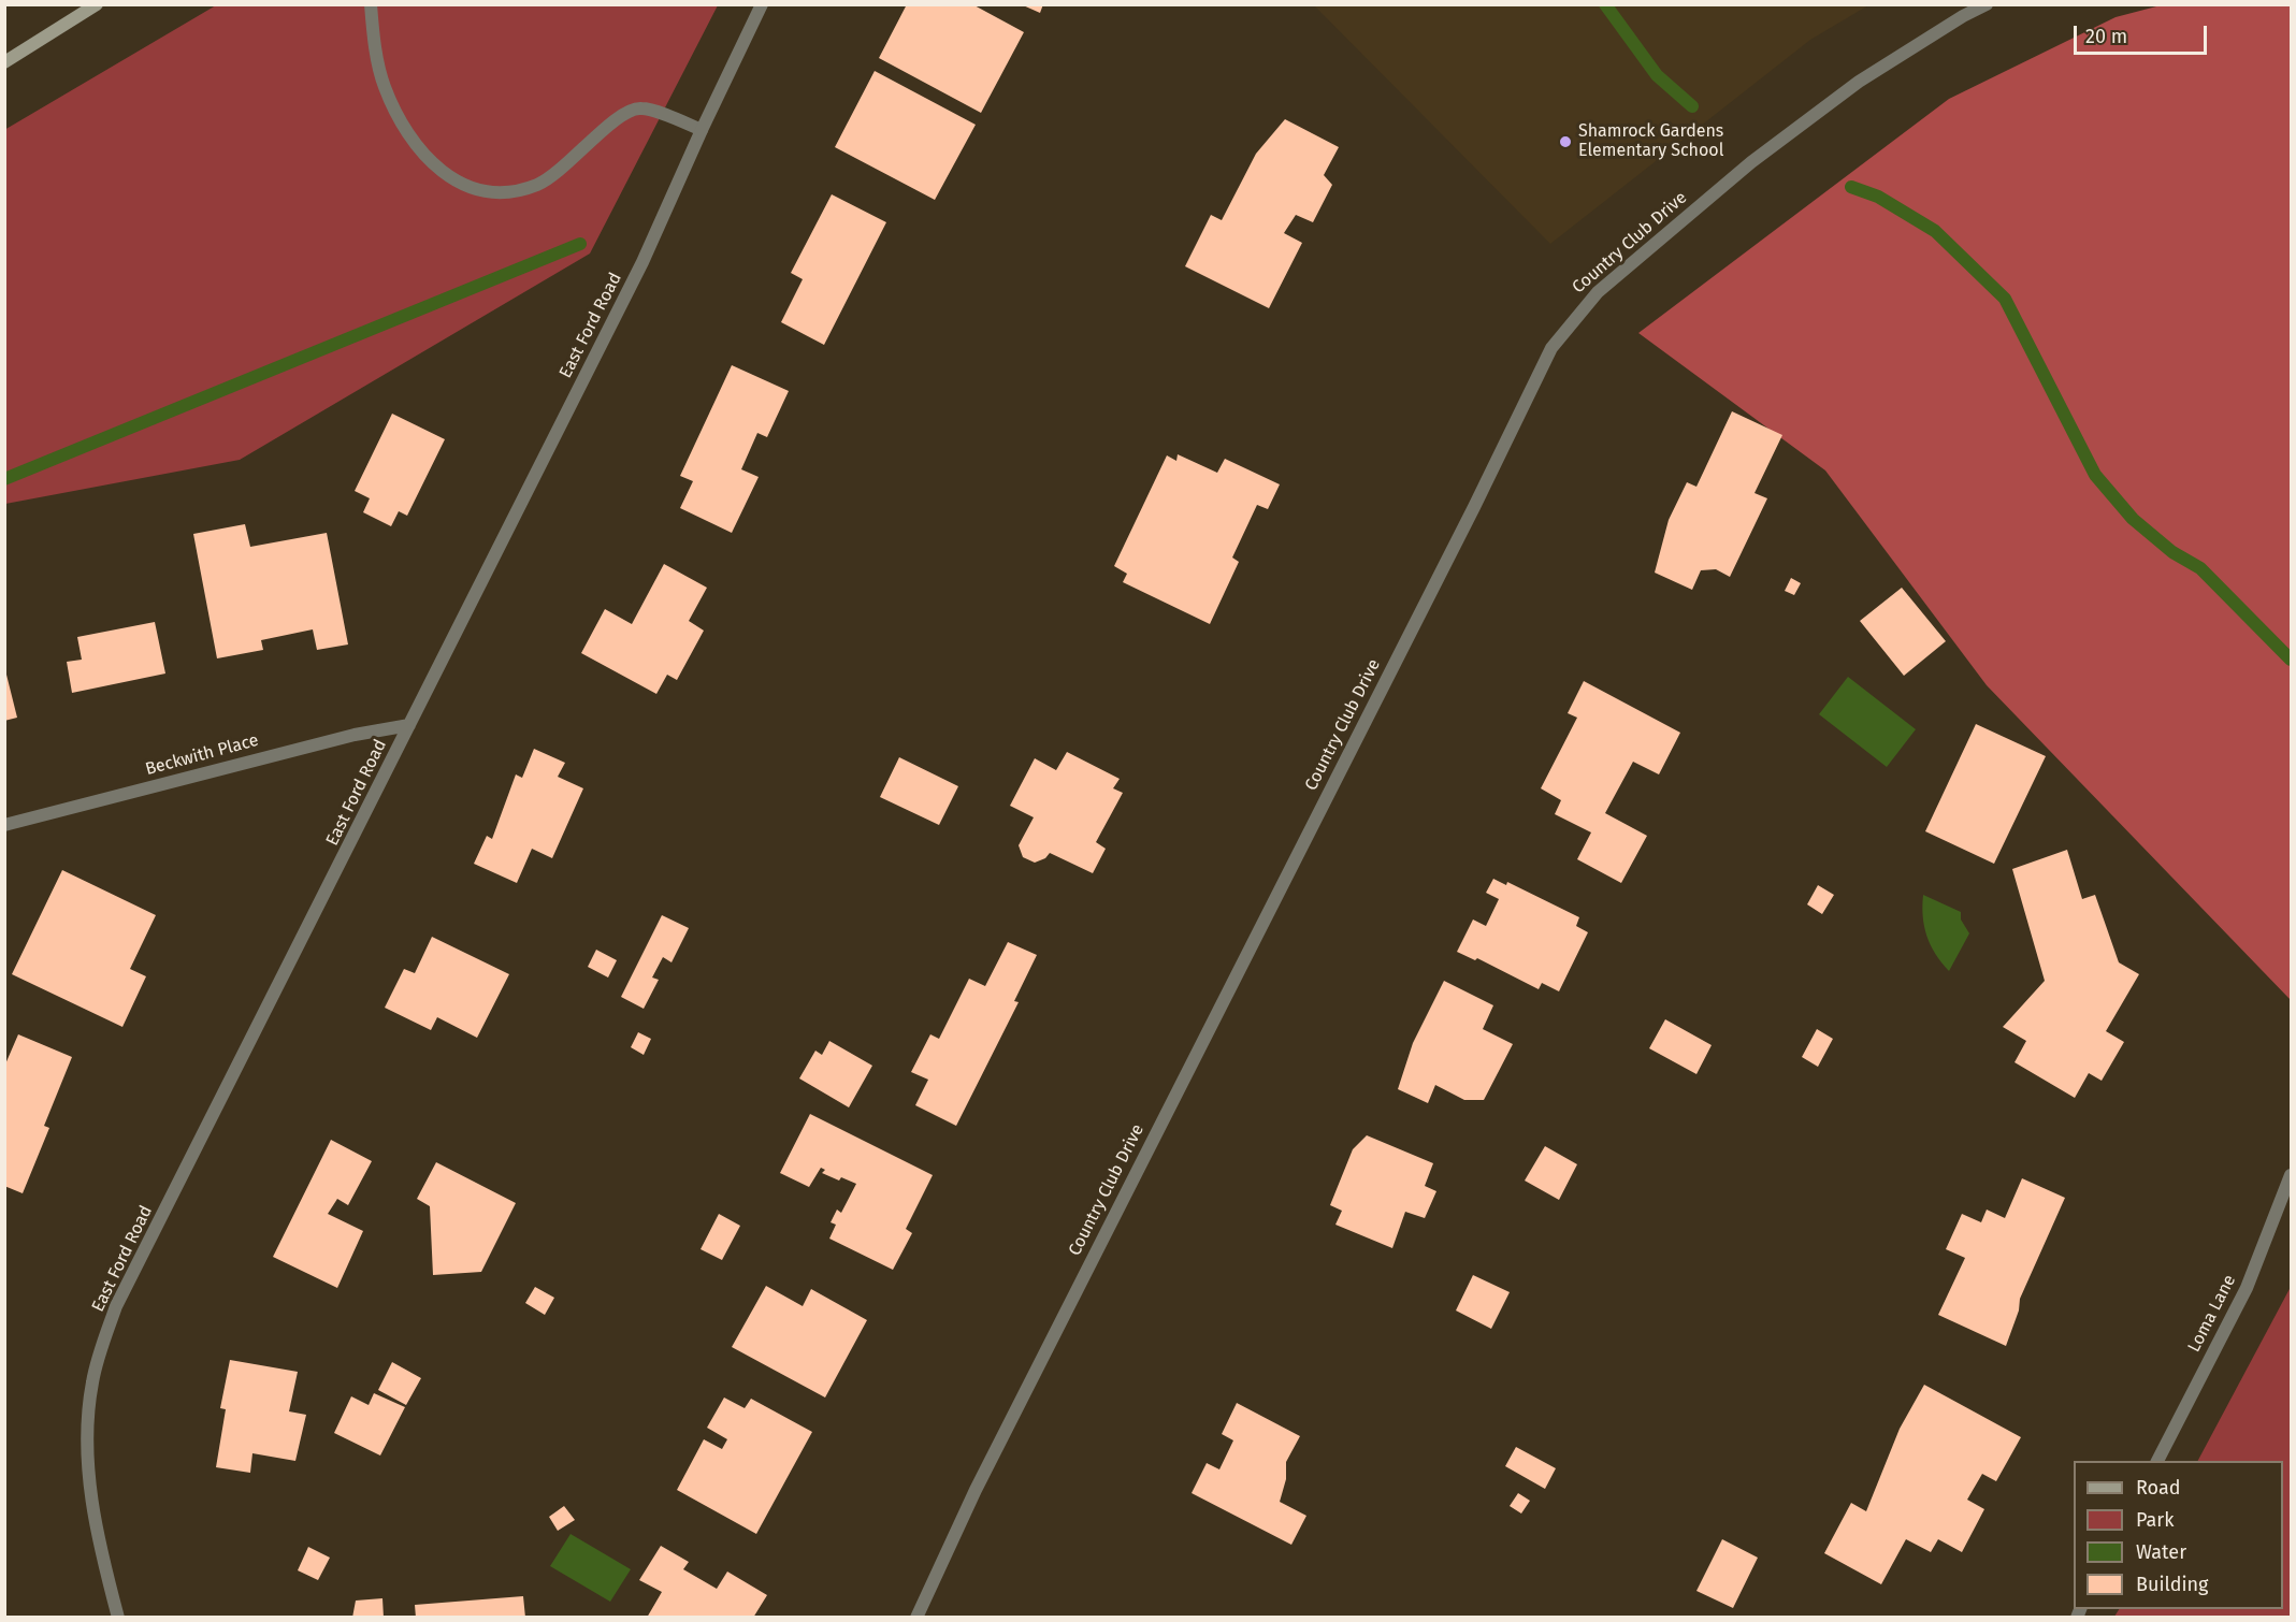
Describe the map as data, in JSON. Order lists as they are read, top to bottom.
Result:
{
  "streets": {
    "street": [
      "Country Club Drive",
      "East Ford Road",
      "Beckwith Place",
      "Loma Lane"
    ]
  },
  "crossings": [
    ["East Ford Road", "Beckwith Place"]
  ],
  "places": ["Shamrock Gardens Elementary School"],
  "legend": [
    "Road",
    "Park",
    "Water",
    "Building"
  ],
  "scale_bar": "20 m"
}
